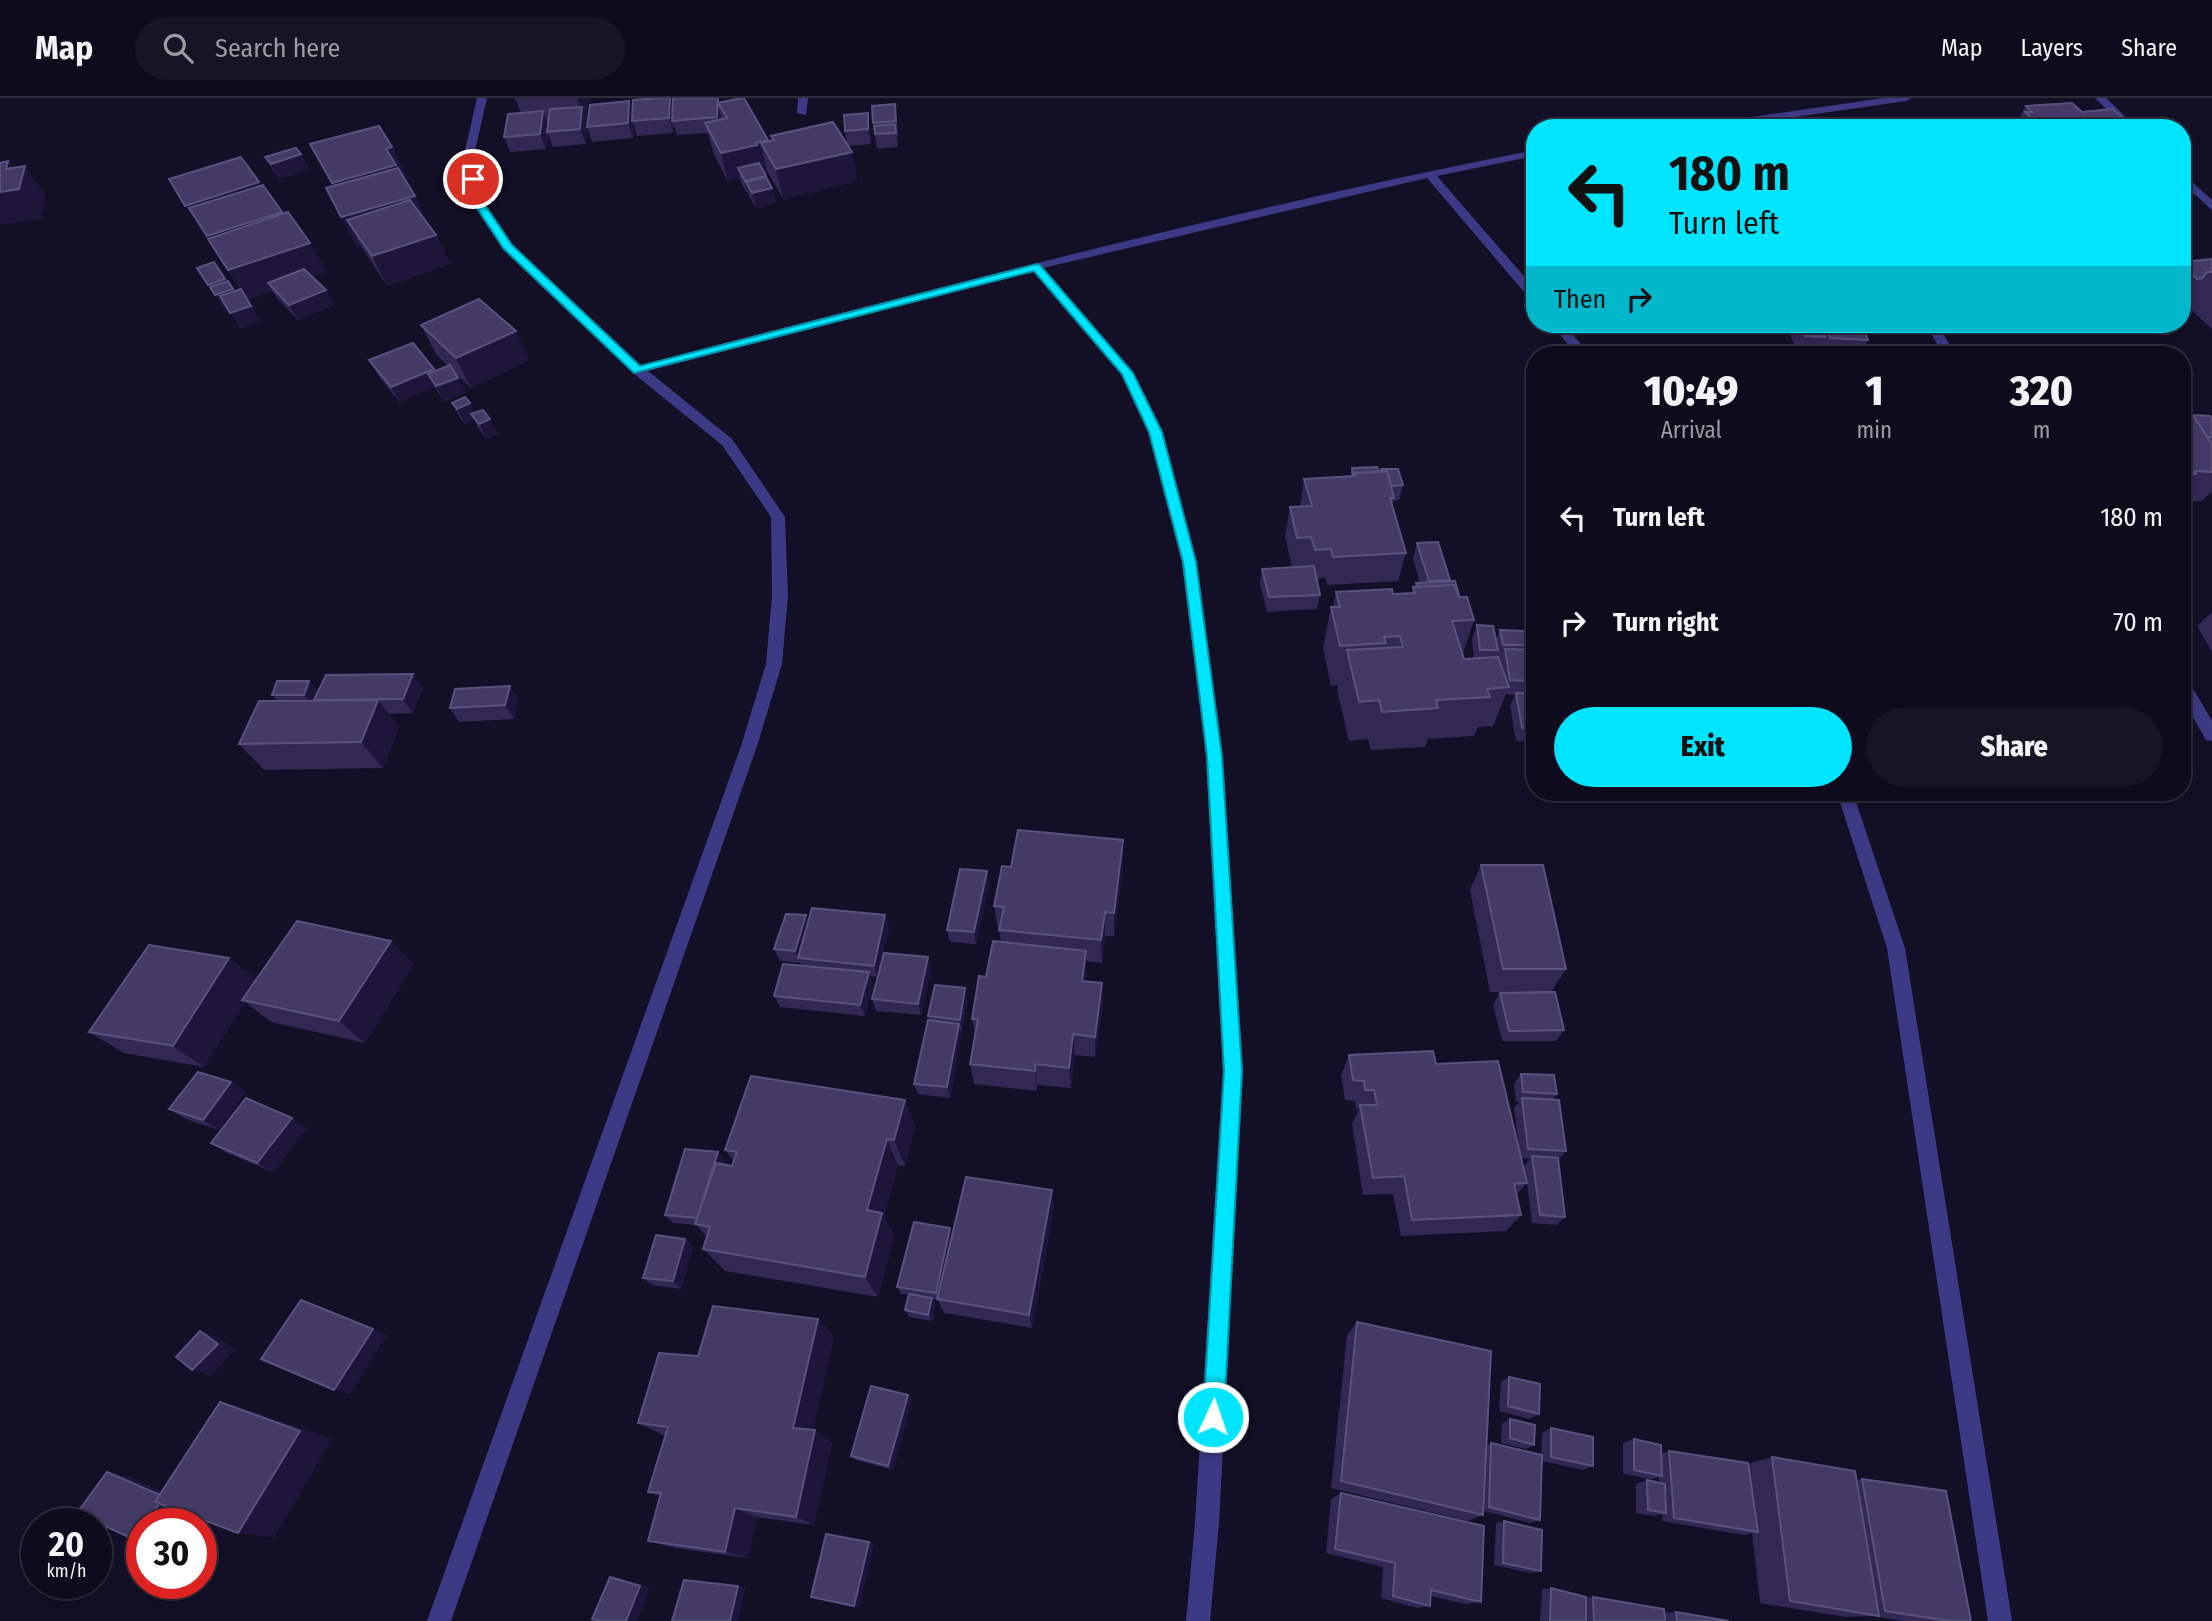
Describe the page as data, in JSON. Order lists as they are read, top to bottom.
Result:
{
  "page": {
    "header": "Map",
    "search": "Search here",
    "nav": ["Map", "Layers", "Share"],
    "turn": ["180 m", "Turn left"],
    "then": "Then",
    "eta": [
      "10:49",
      "Arrival",
      "1",
      "min",
      "320",
      "m"
    ],
    "list": [
      {
        "name": "Turn left",
        "value": "180 m"
      },
      {
        "name": "Turn right",
        "value": "70 m"
      }
    ],
    "buttons": ["Exit", "Share"],
    "speed": "20 km/h",
    "limit": "30"
  }
}
